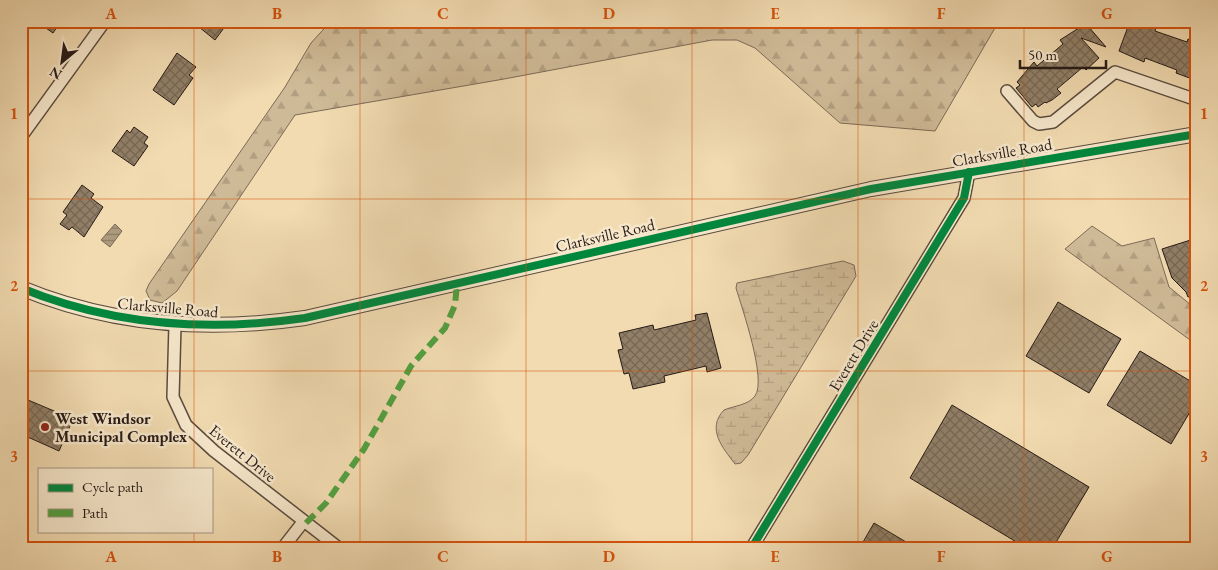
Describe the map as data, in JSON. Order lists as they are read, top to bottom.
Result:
{
  "streets": {
    "street": ["Clarksville Road", "Everett Drive"]
  },
  "crossings": [
    ["Clarksville Road", "Everett Drive"]
  ],
  "places": ["West Windsor Municipal Complex"],
  "legend": ["Cycle path", "Path"],
  "scale_bar": "50 m",
  "north": "bottom left",
  "grid": {
    "columns": [
      "A",
      "B",
      "C",
      "D",
      "E",
      "F",
      "G"
    ],
    "rows": ["1", "2", "3"]
  }
}
